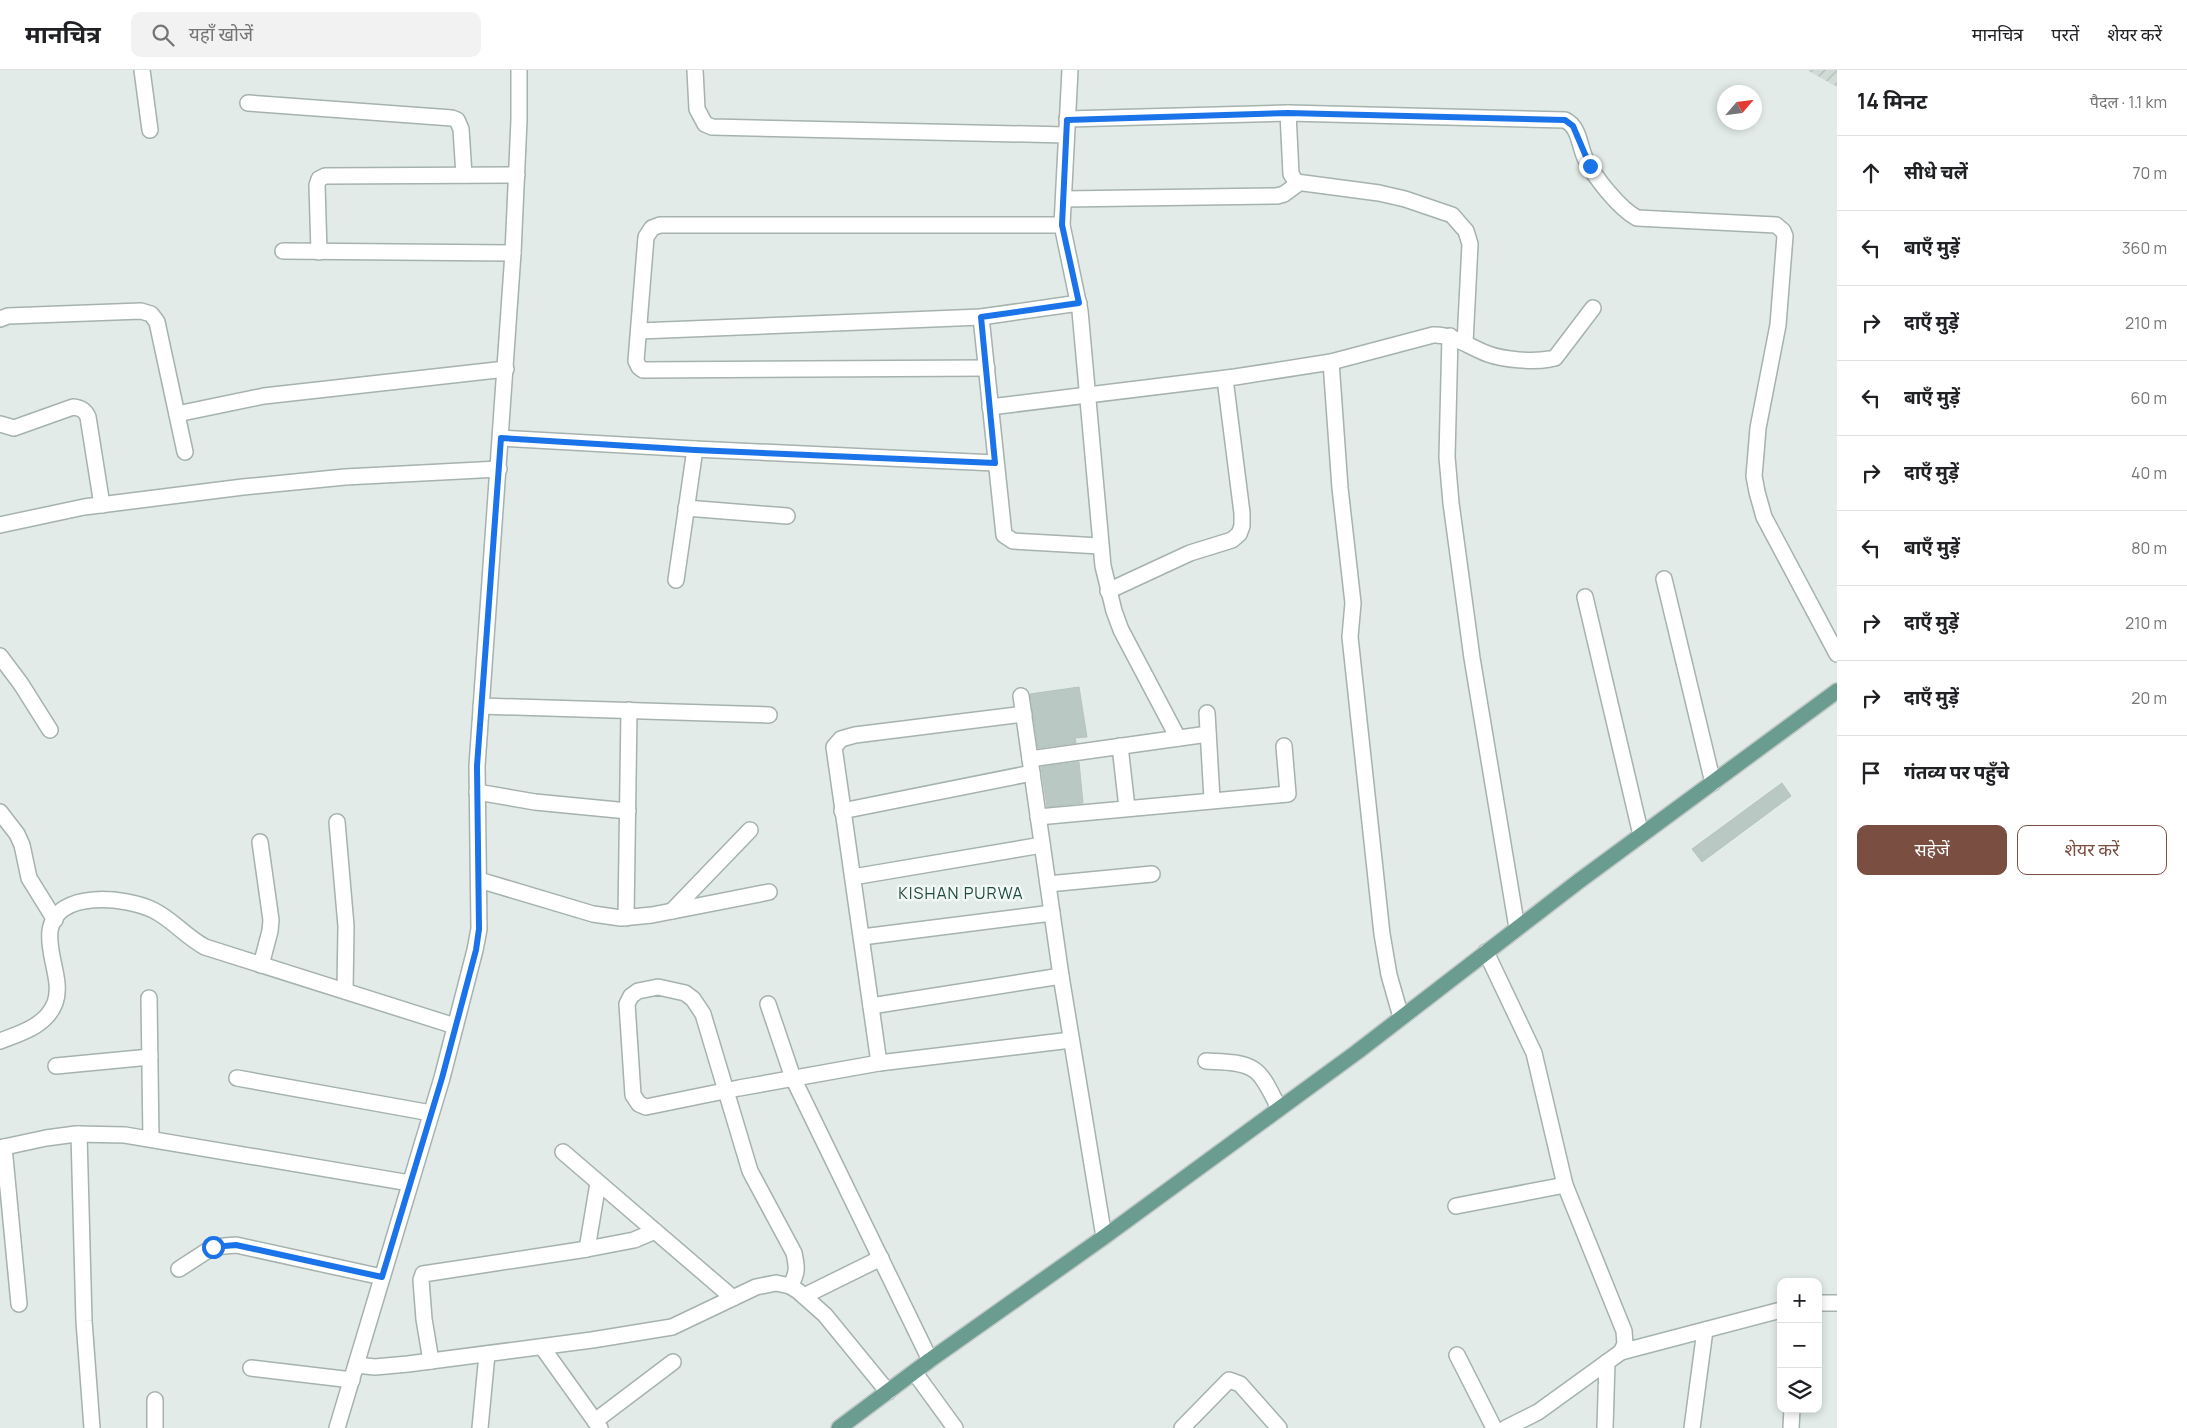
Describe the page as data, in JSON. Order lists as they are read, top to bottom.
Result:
{
  "districts": ["KISHAN PURWA"],
  "north": "top right",
  "page": {
    "header": "मानचित्र",
    "search": "यहाँ खोजें",
    "nav": ["मानचित्र", "परतें", "शेयर करें"],
    "heading": ["14 मिनट", "पैदल · 1.1 km"],
    "list": [
      ["सीधे चलें", "70 m"],
      ["बाएँ मुड़ें", "360 m"],
      ["दाएँ मुड़ें", "210 m"],
      ["बाएँ मुड़ें", "60 m"],
      ["दाएँ मुड़ें", "40 m"],
      ["बाएँ मुड़ें", "80 m"],
      ["दाएँ मुड़ें", "210 m"],
      ["दाएँ मुड़ें", "20 m"],
      "गंतव्य पर पहुँचे"
    ],
    "buttons": ["सहेजें", "शेयर करें"],
    "map_buttons": ["+", "−"]
  }
}
